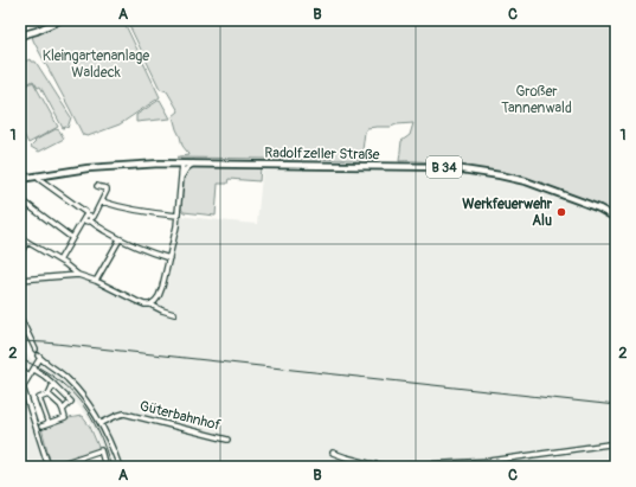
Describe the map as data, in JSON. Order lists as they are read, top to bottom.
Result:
{
  "streets": {
    "main road": ["Radolfzeller Straße", "B 34"],
    "street": ["Güterbahnhof"]
  },
  "parks": ["Kleingartenanlage Waldeck", "Großer Tannenwald"],
  "places": ["Werkfeuerwehr Alu"],
  "grid": {
    "columns": ["A", "B", "C"],
    "rows": ["1", "2"]
  }
}
